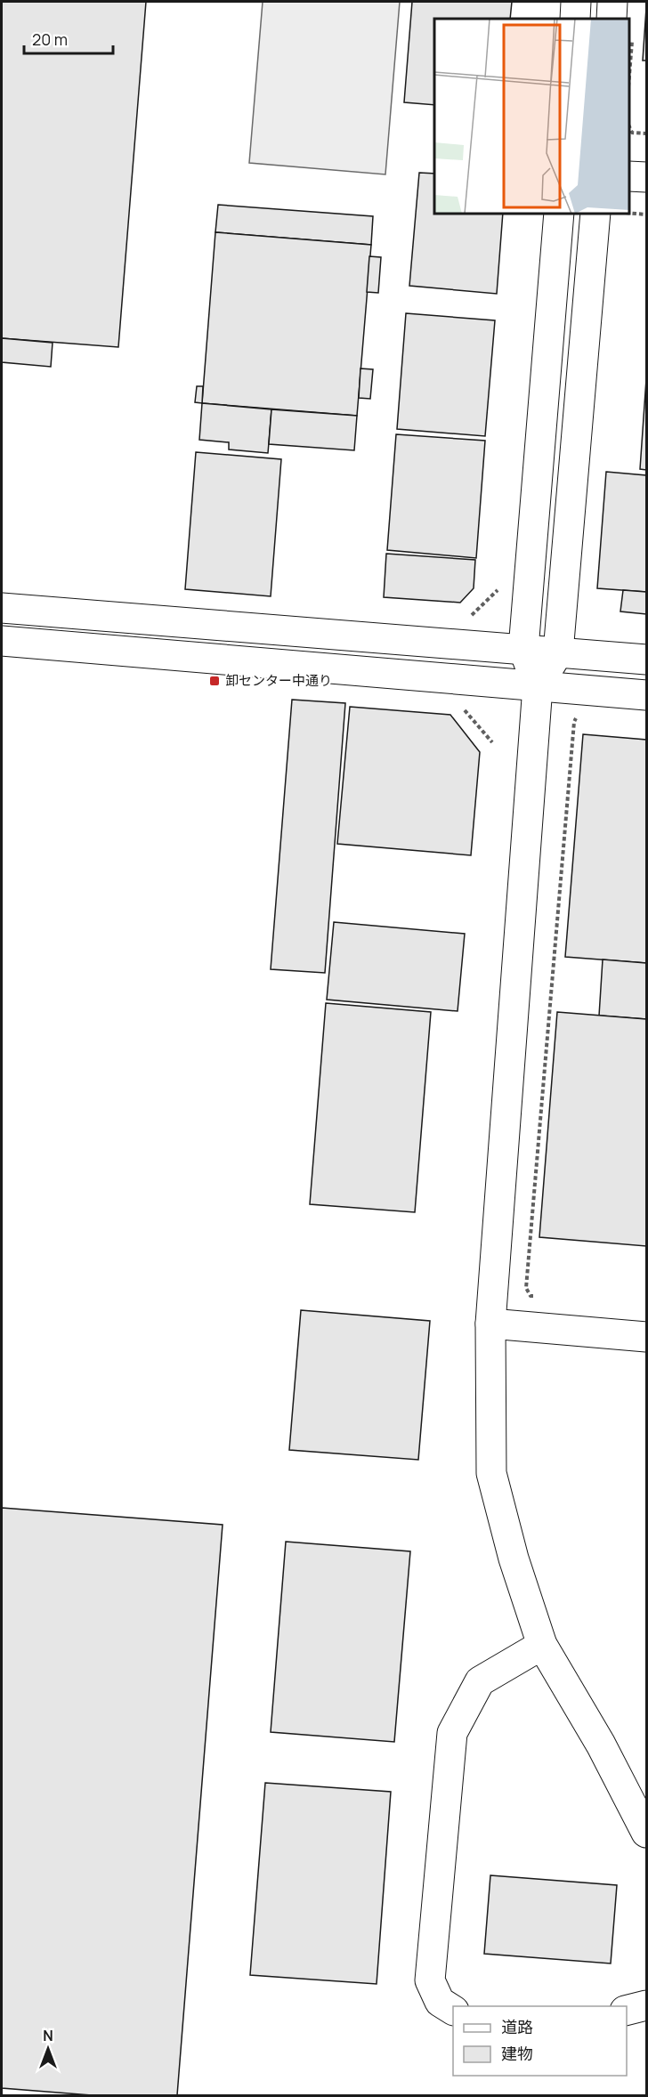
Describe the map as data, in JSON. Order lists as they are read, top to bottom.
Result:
{
  "places": {
    "transit": ["卸センター中通り"]
  },
  "legend": ["道路", "建物"],
  "scale_bar": "20 m",
  "north": "top"
}
